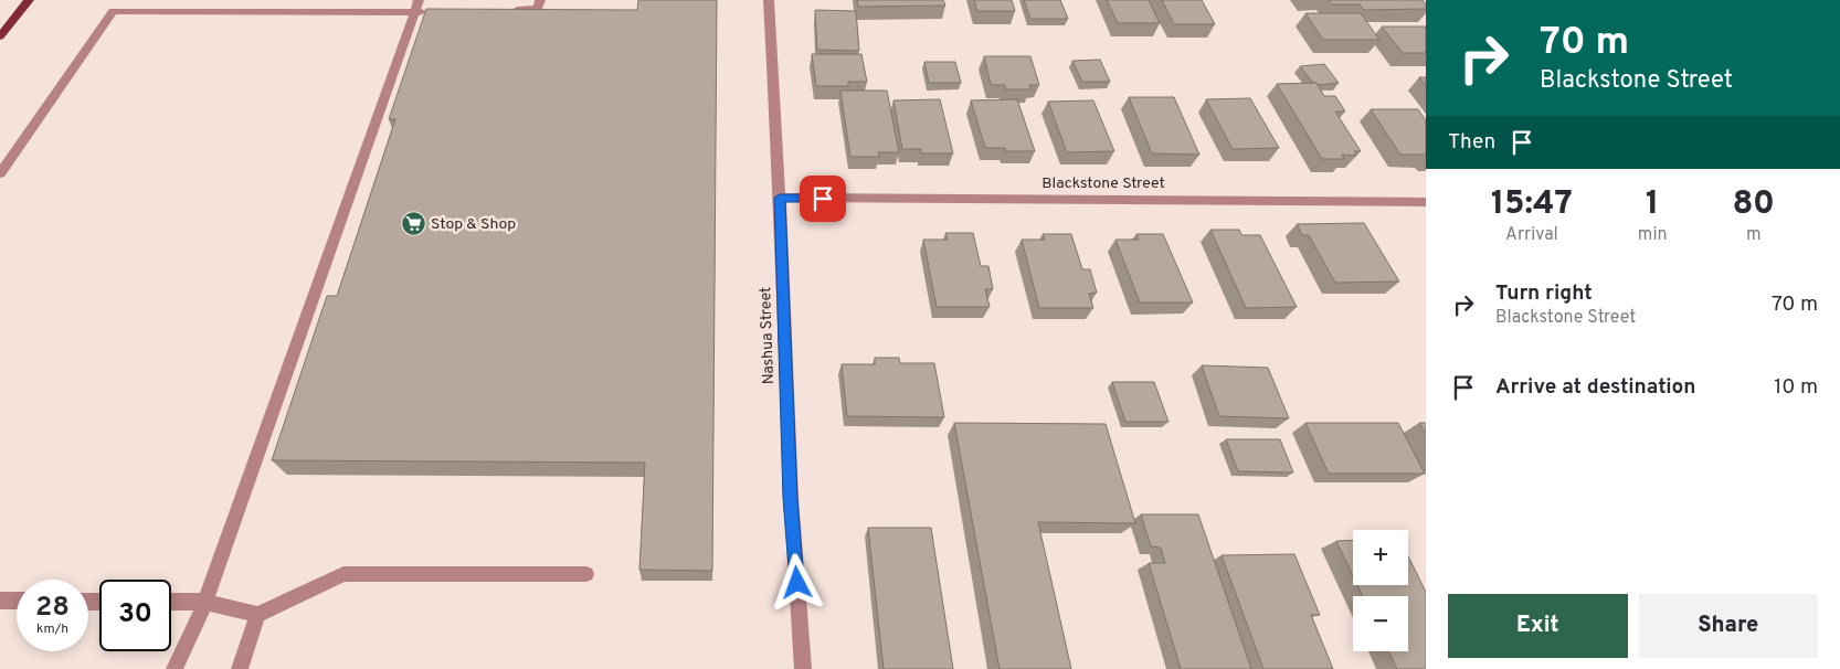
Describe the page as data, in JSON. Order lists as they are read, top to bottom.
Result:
{
  "streets": {
    "street": ["Blackstone Street", "Nashua Street"]
  },
  "crossings": [
    ["Blackstone Street", "Nashua Street"]
  ],
  "places": {
    "supermarket": ["Stop & Shop"]
  },
  "page": {
    "turn": ["70 m", "Blackstone Street"],
    "then": "Then",
    "eta": [
      "15:47",
      "Arrival",
      "1",
      "min",
      "80",
      "m"
    ],
    "list": [
      {
        "name": "Turn right",
        "note": "Blackstone Street",
        "value": "70 m"
      },
      {
        "name": "Arrive at destination",
        "value": "10 m"
      }
    ],
    "map_buttons": ["+", "−"],
    "speed": "28 km/h",
    "limit": "30",
    "buttons": ["Exit", "Share"]
  }
}
